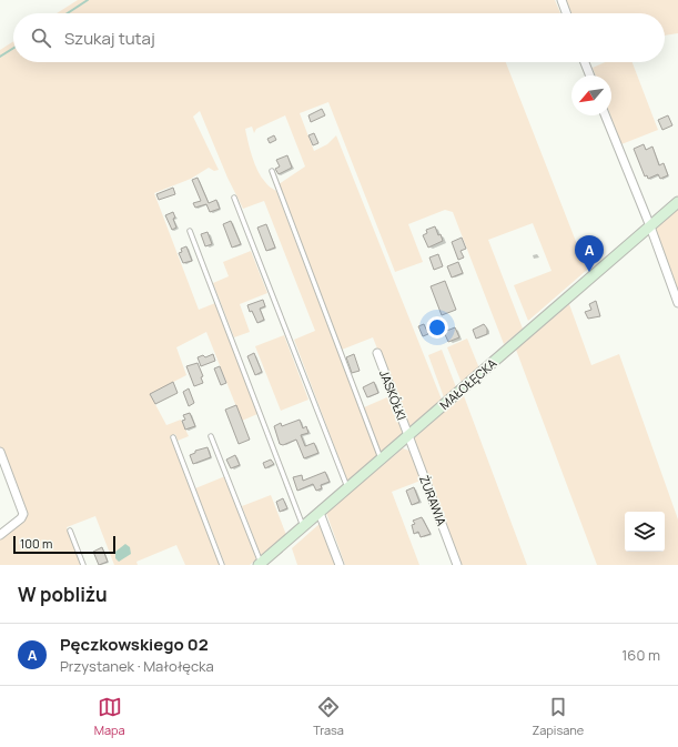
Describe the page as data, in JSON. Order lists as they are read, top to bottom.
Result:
{
  "streets": {
    "street": ["MAŁOŁĘCKA", "JASKÓŁKI", "ŻURAWIA"]
  },
  "crossings": [
    ["MAŁOŁĘCKA", "JASKÓŁKI"],
    ["MAŁOŁĘCKA", "ŻURAWIA"],
    ["JASKÓŁKI", "ŻURAWIA"]
  ],
  "scale_bar": "100 m",
  "north": "bottom left",
  "page": {
    "search": "Szukaj tutaj",
    "pins": "A",
    "scale": "100 m",
    "heading": "W pobliżu",
    "list": [
      {
        "mark": "A",
        "name": "Pęczkowskiego 02",
        "note": "Przystanek · Małołęcka",
        "value": "160 m"
      }
    ],
    "nav": ["Mapa", "Trasa", "Zapisane"]
  }
}
